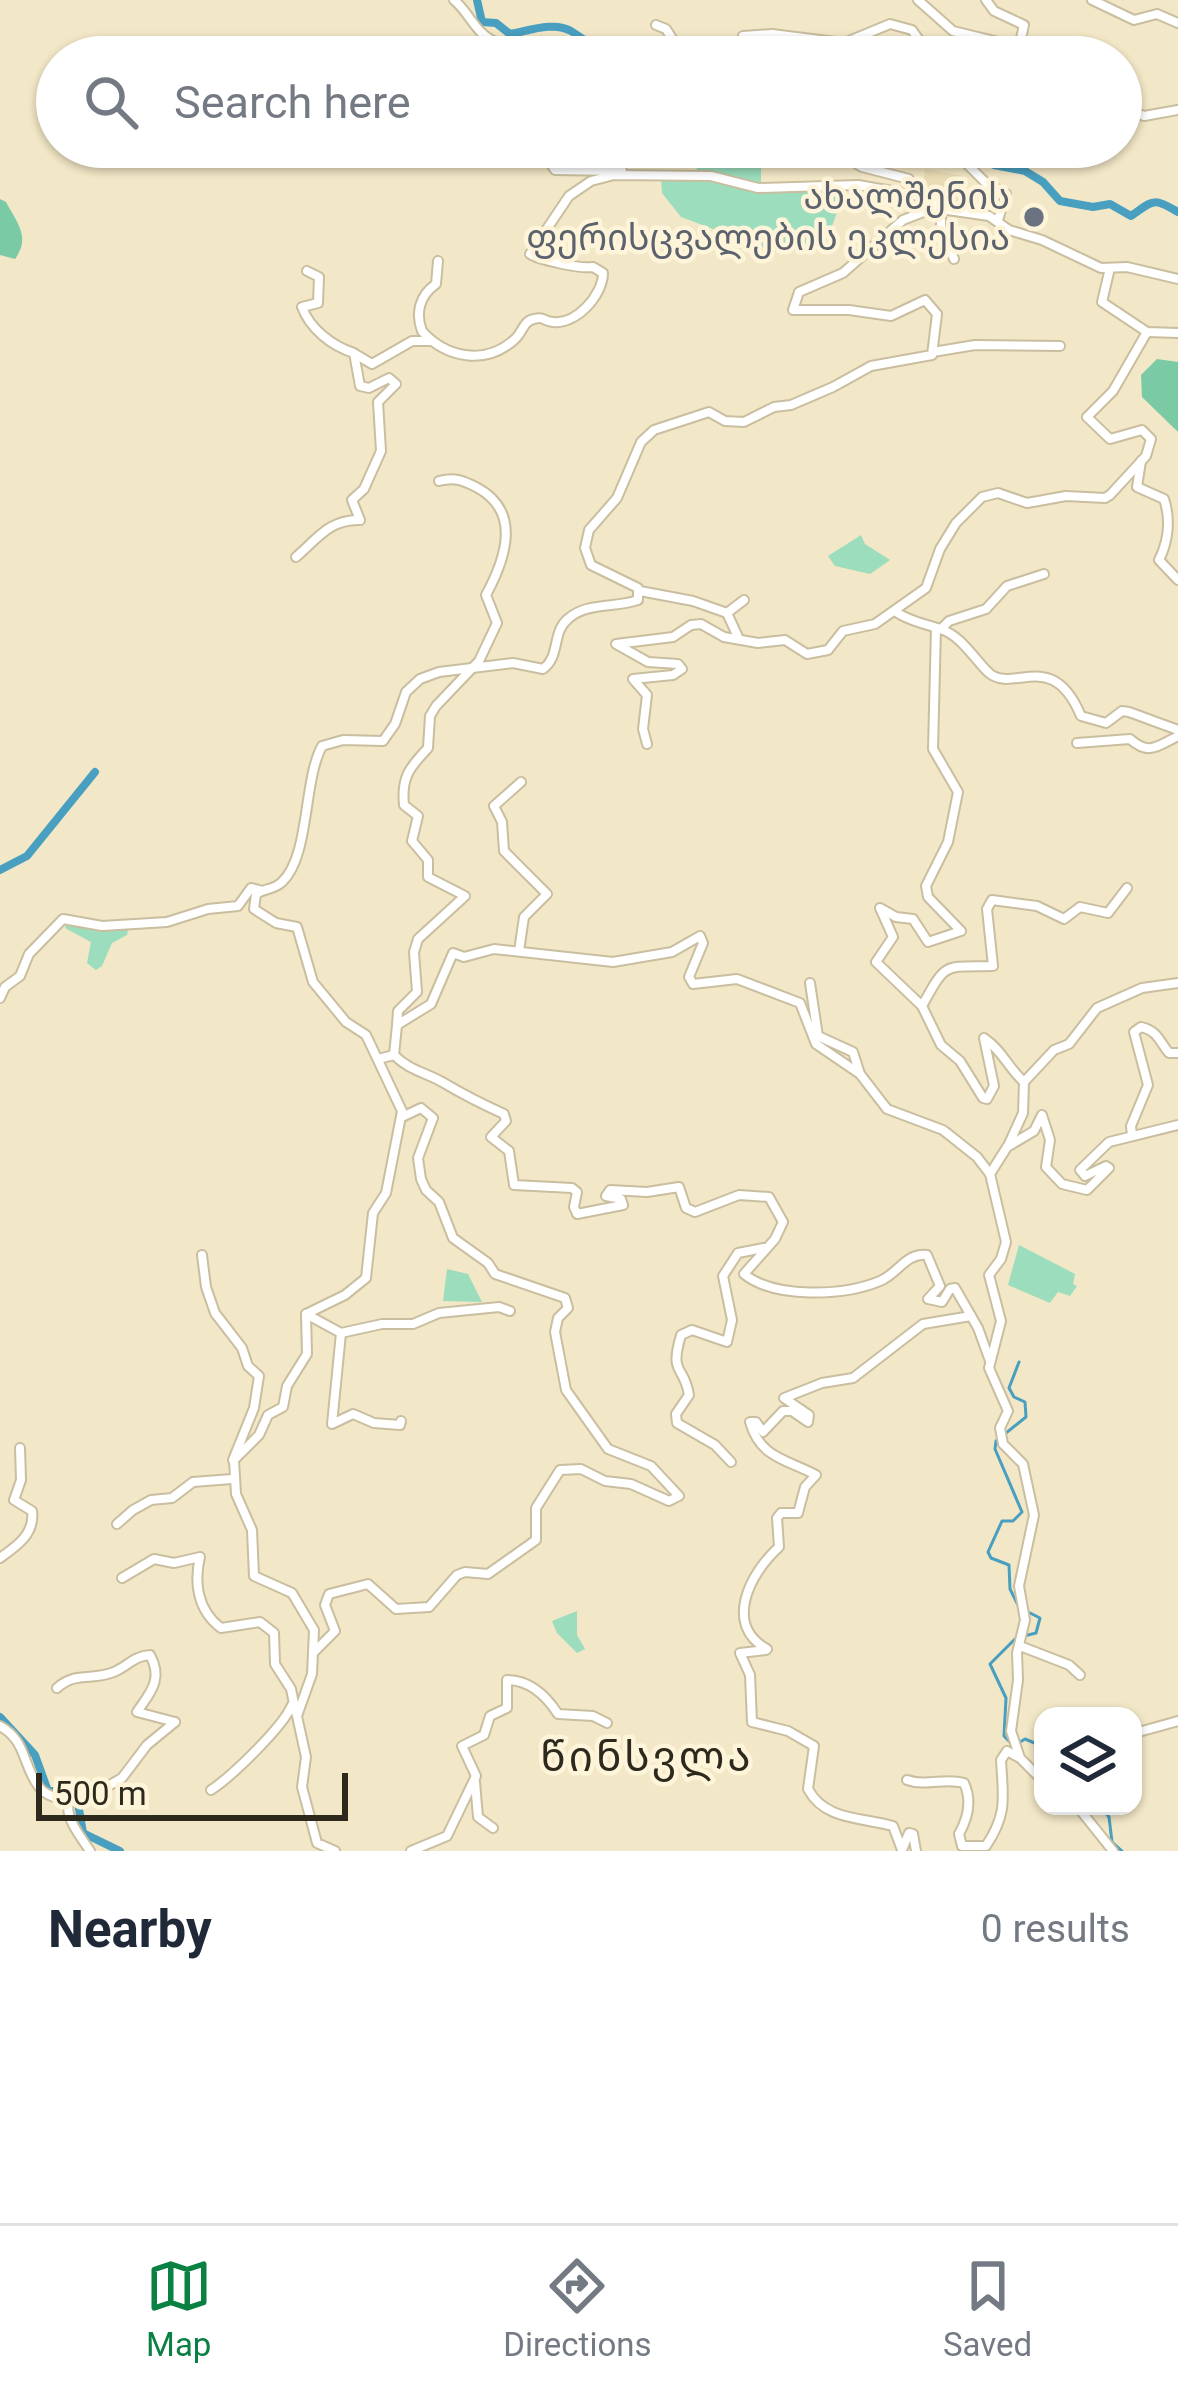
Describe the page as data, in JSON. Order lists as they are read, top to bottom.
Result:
{
  "districts": ["წინსვლა"],
  "places": ["ახალშენის ფერისცვალების ეკლესია"],
  "scale_bar": "500 m",
  "page": {
    "search": "Search here",
    "scale": "500 m",
    "heading": ["Nearby", "0 results"],
    "nav": ["Map", "Directions", "Saved"]
  }
}
